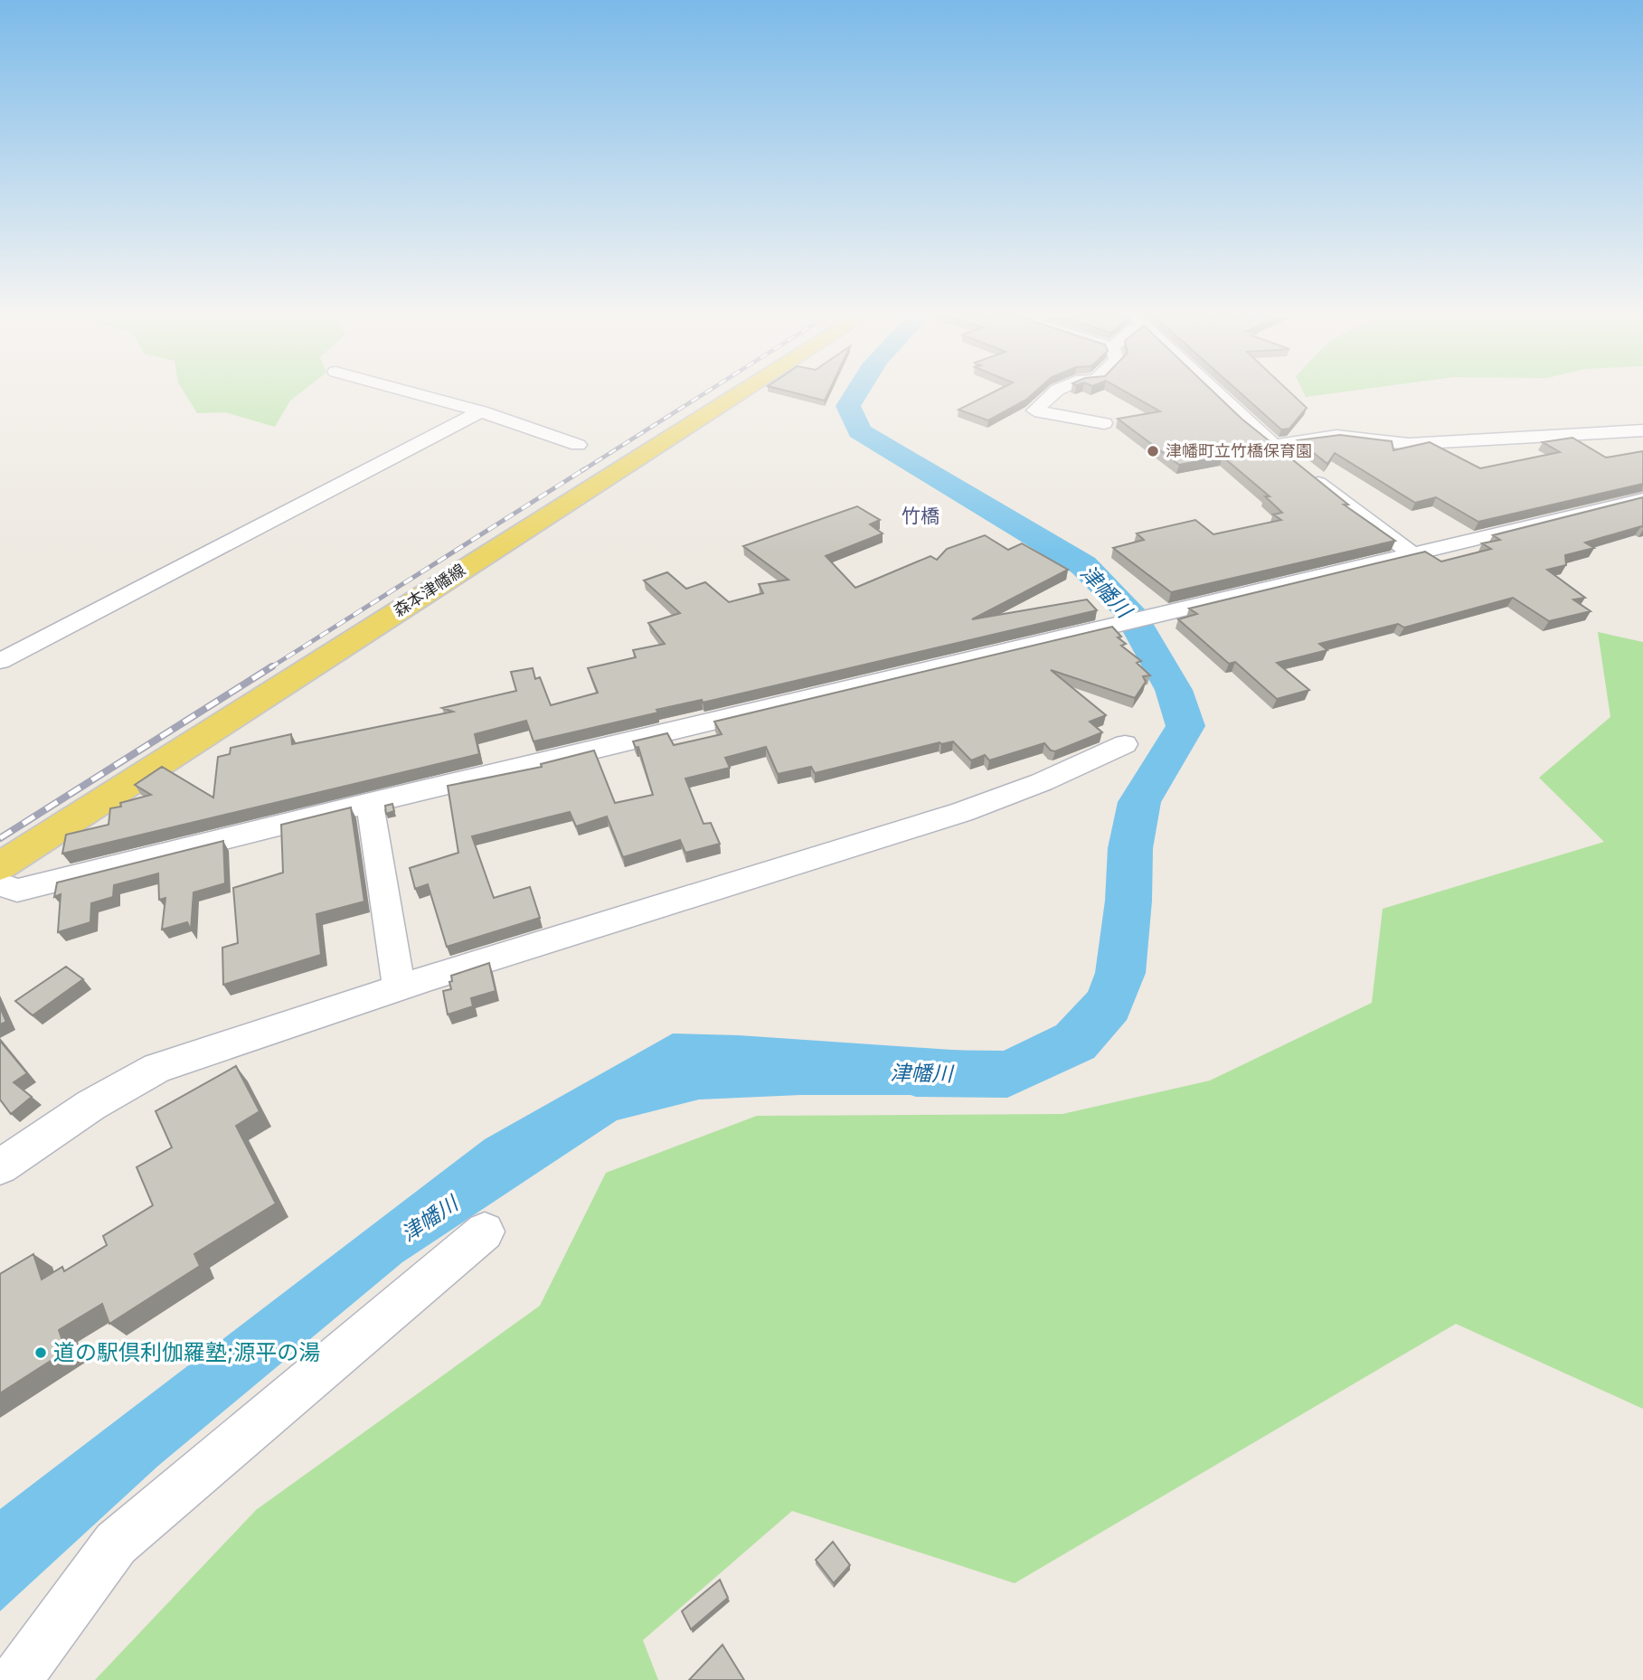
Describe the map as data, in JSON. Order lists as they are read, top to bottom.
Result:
{
  "streets": {
    "main road": ["森本津幡線"]
  },
  "districts": ["竹橋"],
  "water": ["津幡川"],
  "places": ["津幡町立竹橋保育園", "道の駅倶利伽羅塾;源平の湯"]
}
